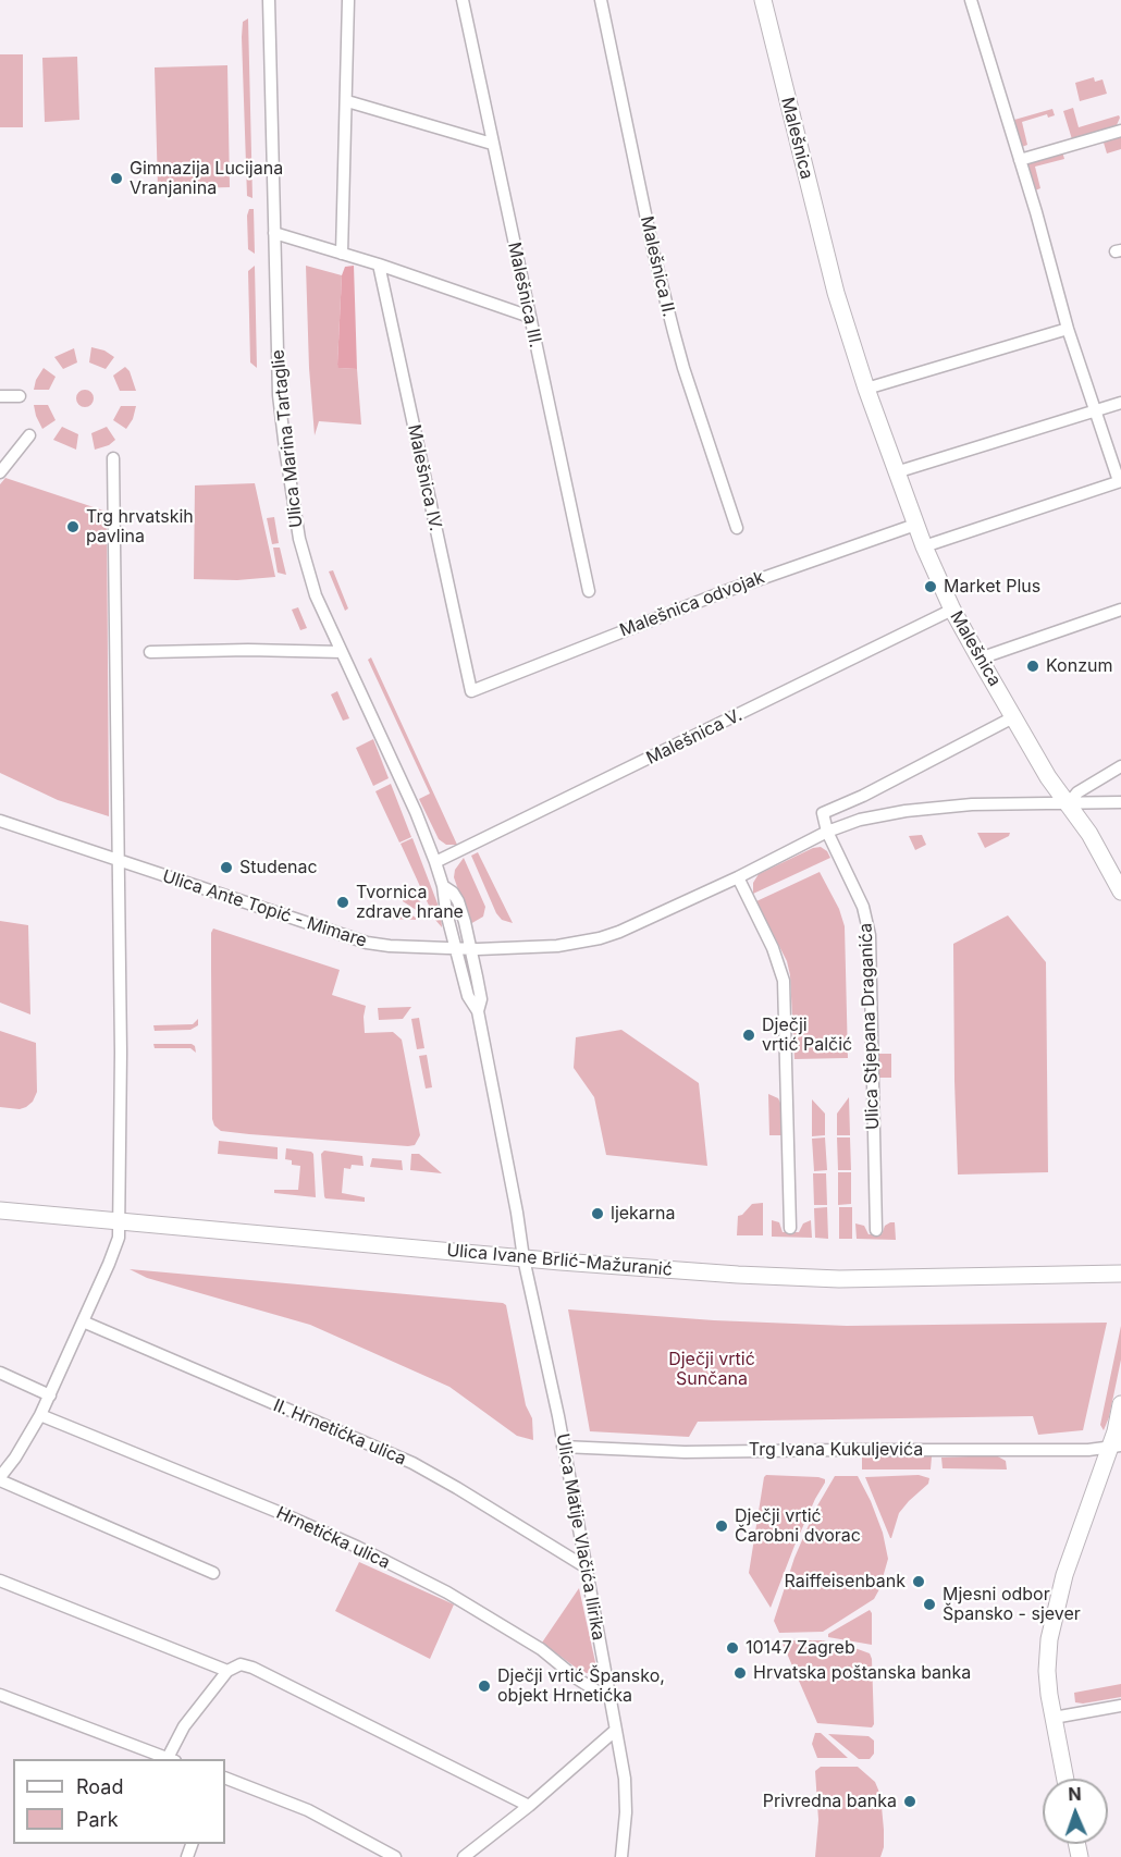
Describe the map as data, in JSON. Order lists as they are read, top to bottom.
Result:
{
  "streets": {
    "street": [
      "Malešnica",
      "Malešnica II.",
      "Malešnica III.",
      "Ulica Marina Tartaglie",
      "Malešnica IV.",
      "Malešnica odvojak",
      "Malešnica V.",
      "Ulica Ante Topić - Mimare",
      "Ulica Stjepana Draganića",
      "Ulica Ivane Brlić-Mažuranić",
      "II. Hrnetićka ulica",
      "Trg Ivana Kukuljevića",
      "Ulica Matije Vlačića Ilirika",
      "Hrnetićka ulica"
    ]
  },
  "crossings": [
    ["Malešnica", "Malešnica odvojak"],
    ["Malešnica", "Malešnica V."],
    ["Malešnica", "Ulica Ante Topić - Mimare"],
    ["Ulica Marina Tartaglie", "Malešnica V."],
    ["Ulica Marina Tartaglie", "Ulica Ante Topić - Mimare"],
    ["Ulica Marina Tartaglie", "Ulica Ivane Brlić-Mažuranić"],
    ["Ulica Marina Tartaglie", "Ulica Matije Vlačića Ilirika"],
    ["Malešnica IV.", "Malešnica odvojak"],
    ["Ulica Ante Topić - Mimare", "Ulica Stjepana Draganića"],
    ["Ulica Ivane Brlić-Mažuranić", "Ulica Matije Vlačića Ilirika"],
    ["II. Hrnetićka ulica", "Ulica Matije Vlačića Ilirika"],
    ["Trg Ivana Kukuljevića", "Ulica Matije Vlačića Ilirika"],
    ["Ulica Matije Vlačića Ilirika", "Hrnetićka ulica"]
  ],
  "parks": ["Dječji vrtić Sunčana"],
  "places": [
    "Gimnazija Lucijana Vranjanina",
    "Trg hrvatskih pavlina",
    "Market Plus",
    "Konzum",
    "Studenac",
    "Tvornica zdrave hrane",
    "Dječji vrtić Palčić",
    "ljekarna",
    "Dječji vrtić Čarobni dvorac",
    "Raiffeisenbank",
    "Mjesni odbor Špansko - sjever",
    "10147 Zagreb",
    "Hrvatska poštanska banka",
    "Dječji vrtić Špansko, objekt Hrnetićka",
    "Privredna banka"
  ],
  "legend": ["Road", "Park"],
  "north": "top"
}
